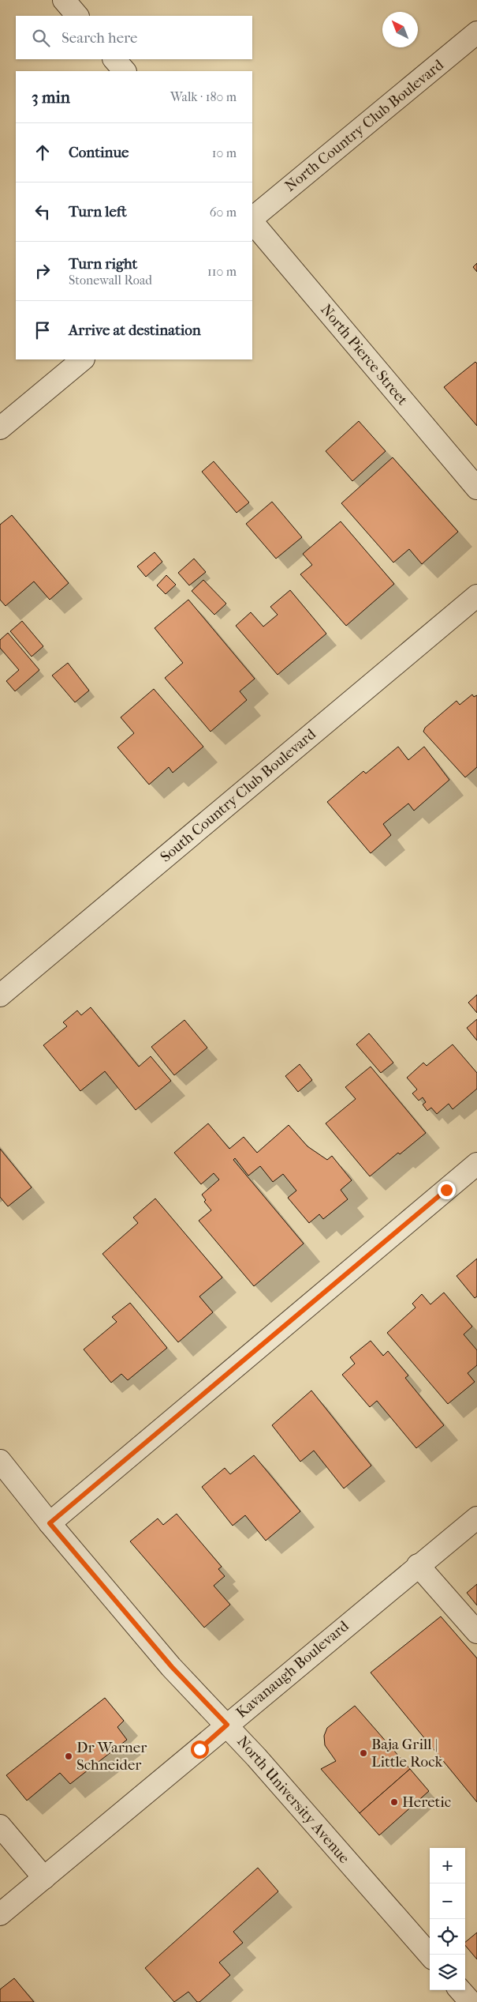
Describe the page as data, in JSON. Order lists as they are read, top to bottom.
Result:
{
  "streets": {
    "street": [
      "North Country Club Boulevard",
      "North Pierce Street",
      "South Country Club Boulevard",
      "Kavanaugh Boulevard",
      "North University Avenue"
    ]
  },
  "crossings": [
    ["Kavanaugh Boulevard", "North University Avenue"]
  ],
  "places": ["Baja Grill | Little Rock", "Dr Warner Schneider", "Heretic"],
  "north": "top left",
  "page": {
    "search": "Search here",
    "heading": ["3 min", "Walk · 180 m"],
    "list": [
      ["Continue", "10 m"],
      ["Turn left", "60 m"],
      ["Turn right", "Stonewall Road", "110 m"],
      "Arrive at destination"
    ],
    "map_buttons": ["+", "−"]
  }
}
